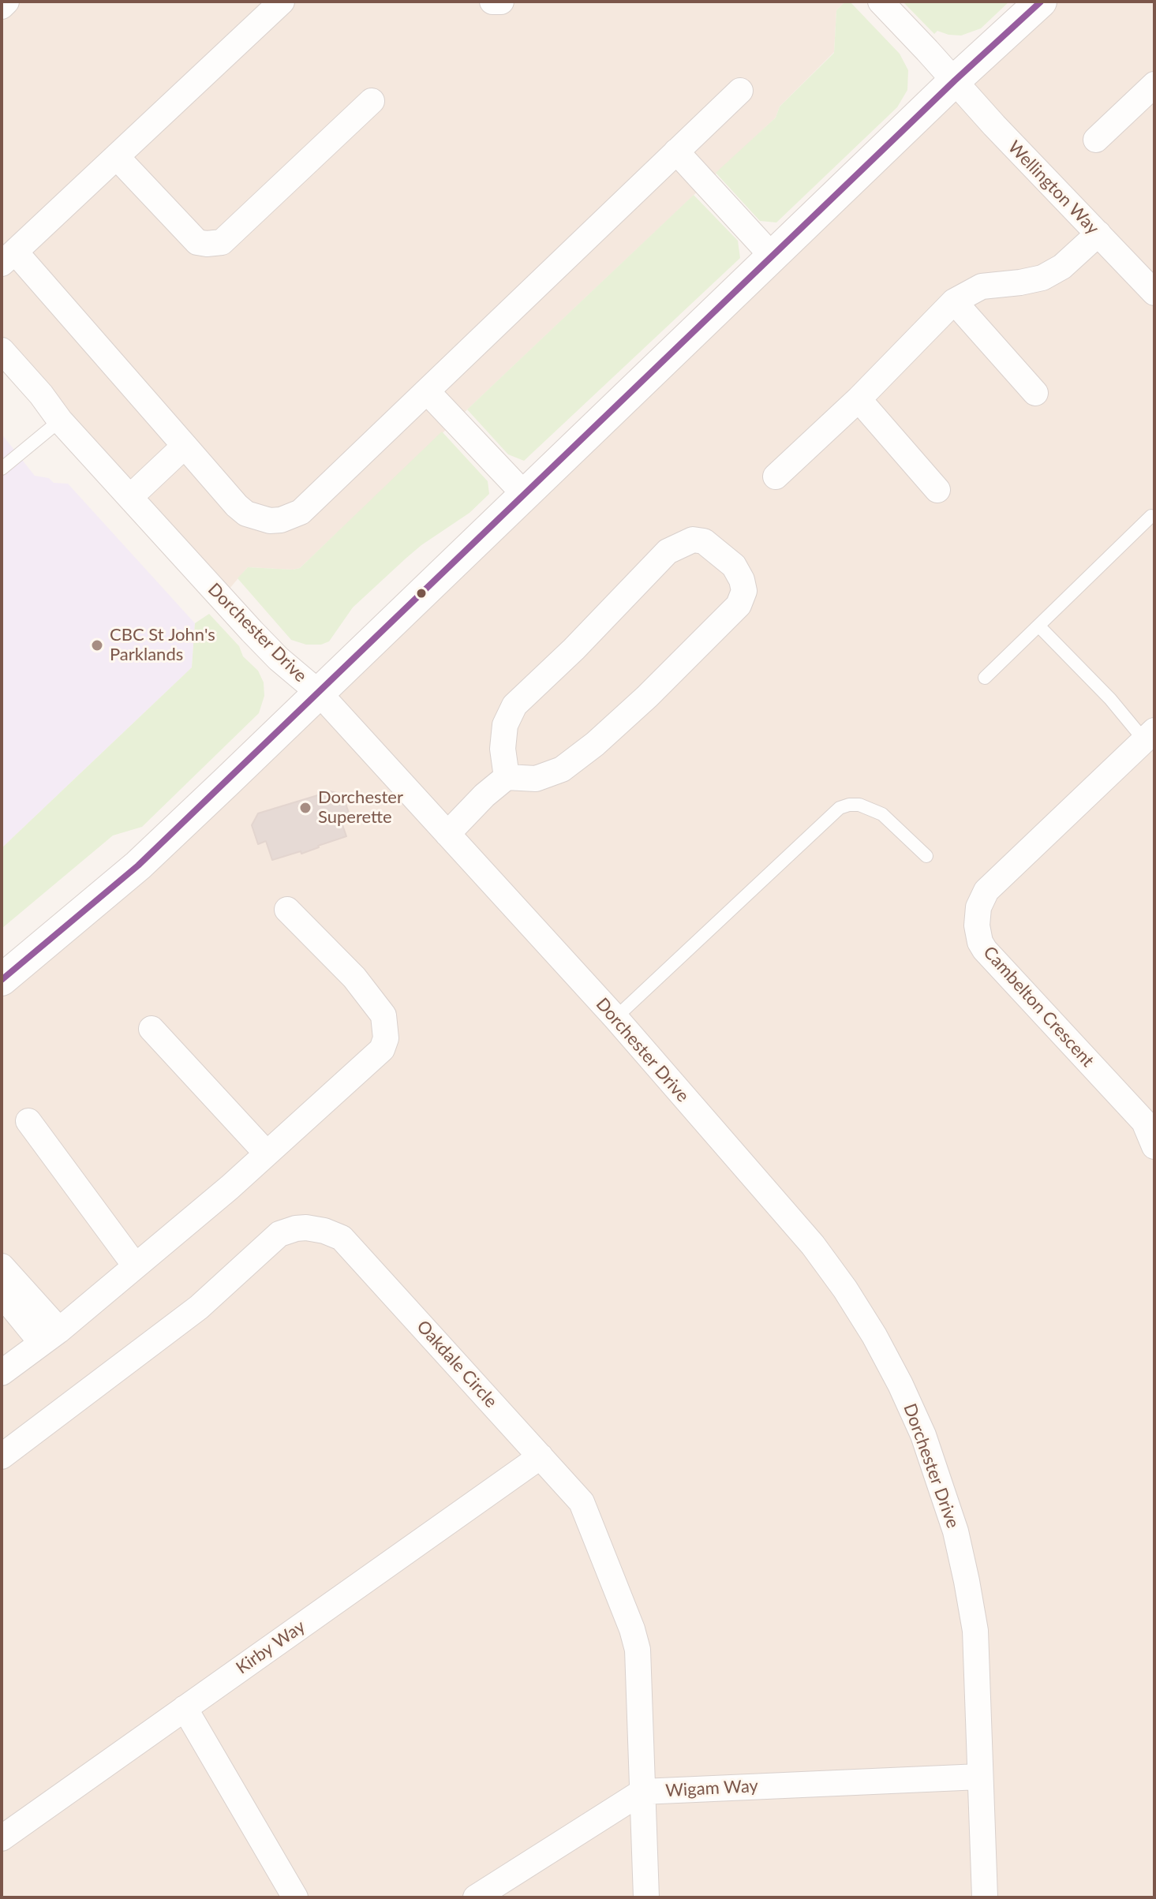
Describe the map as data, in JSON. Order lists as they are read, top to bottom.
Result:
{
  "streets": {
    "street": [
      "Wellington Way",
      "Dorchester Drive",
      "Cambelton Crescent",
      "Oakdale Circle",
      "Kirby Way",
      "Wigam Way"
    ]
  },
  "crossings": [
    ["Dorchester Drive", "Wigam Way"],
    ["Oakdale Circle", "Kirby Way"],
    ["Oakdale Circle", "Wigam Way"]
  ],
  "places": ["CBC St John's Parklands", "Dorchester Superette"]
}
